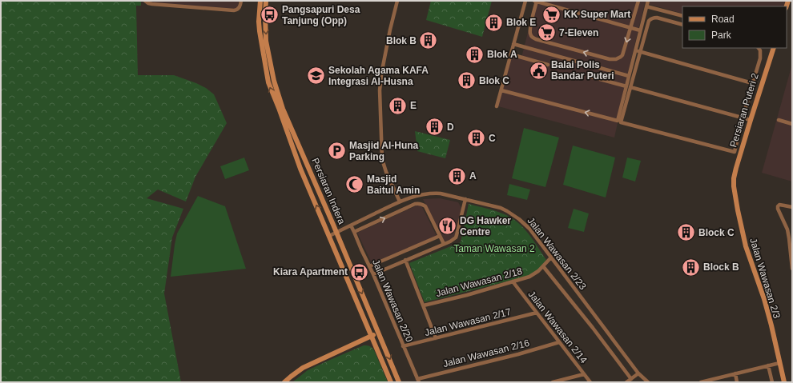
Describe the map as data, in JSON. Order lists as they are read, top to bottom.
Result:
{
  "streets": {
    "main road": ["Persiaran Puteri 2", "Persiaran Indera", "Jalan Wawasan 2/3"],
    "street": [
      "Jalan Wawasan 2/23",
      "Jalan Wawasan 2/18",
      "Jalan Wawasan 2/20",
      "Jalan Wawasan 2/17",
      "Jalan Wawasan 2/14",
      "Jalan Wawasan 2/16"
    ]
  },
  "crossings": [
    ["Persiaran Puteri 2", "Jalan Wawasan 2/3"],
    ["Persiaran Indera", "Jalan Wawasan 2/23"],
    ["Jalan Wawasan 2/23", "Jalan Wawasan 2/18"],
    ["Jalan Wawasan 2/23", "Jalan Wawasan 2/20"],
    ["Jalan Wawasan 2/18", "Jalan Wawasan 2/14"],
    ["Jalan Wawasan 2/20", "Jalan Wawasan 2/17"],
    ["Jalan Wawasan 2/20", "Jalan Wawasan 2/16"],
    ["Jalan Wawasan 2/17", "Jalan Wawasan 2/14"],
    ["Jalan Wawasan 2/14", "Jalan Wawasan 2/16"]
  ],
  "parks": ["Taman Wawasan 2"],
  "places": {
    "supermarket": ["KK Super Mart", "7-Eleven"],
    "bus stop": ["Pangsapuri Desa Tanjung (Opp)", "Kiara Apartment"],
    "building": [
      "Blok E",
      "Blok B",
      "Blok A",
      "Blok C",
      "E",
      "D",
      "C",
      "A",
      "Block C",
      "Block B"
    ],
    "public building": ["Balai Polis Bandar Puteri"],
    "school or university": ["Sekolah Agama KAFA Integrasi Al-Husna"],
    "parking": ["Masjid Al-Huna Parking"],
    "mosque": ["Masjid Baitul Amin"],
    "restaurant": ["DG Hawker Centre"]
  },
  "legend": ["Road", "Park"]
}
